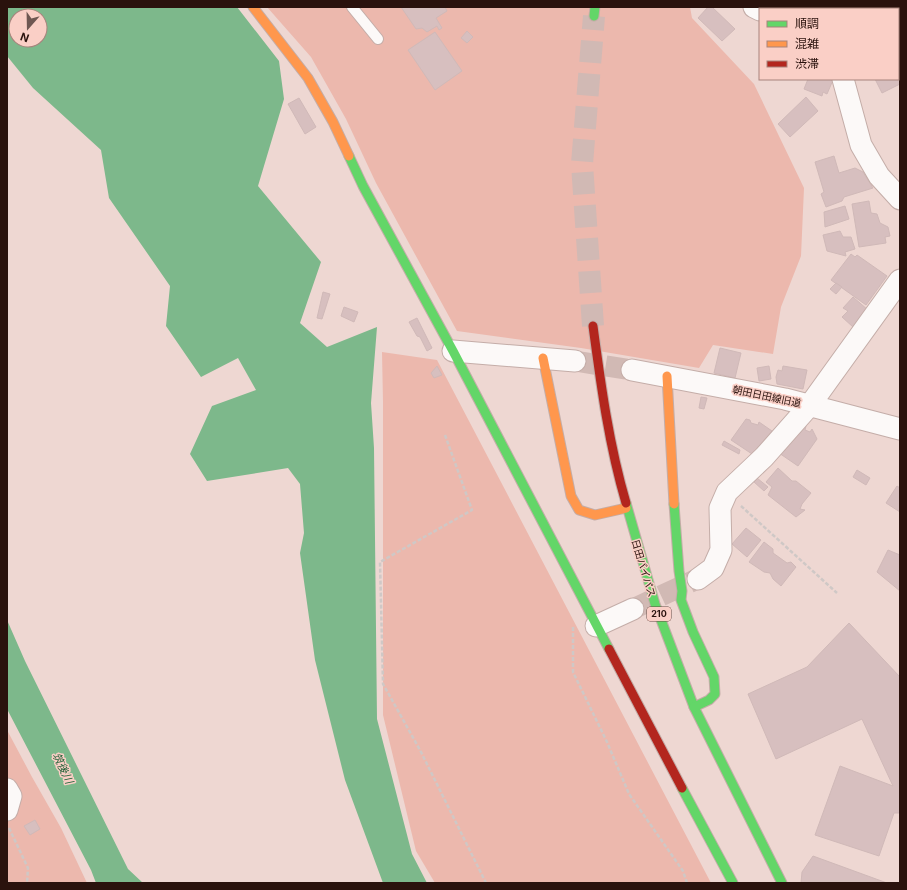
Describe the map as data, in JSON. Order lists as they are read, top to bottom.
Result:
{
  "streets": {
    "main road": ["日田バイパス", "210"],
    "street": ["朝田日田線旧道"]
  },
  "water": ["筑後川"],
  "legend": ["順調", "混雑", "渋滞"],
  "north": "bottom"
}
